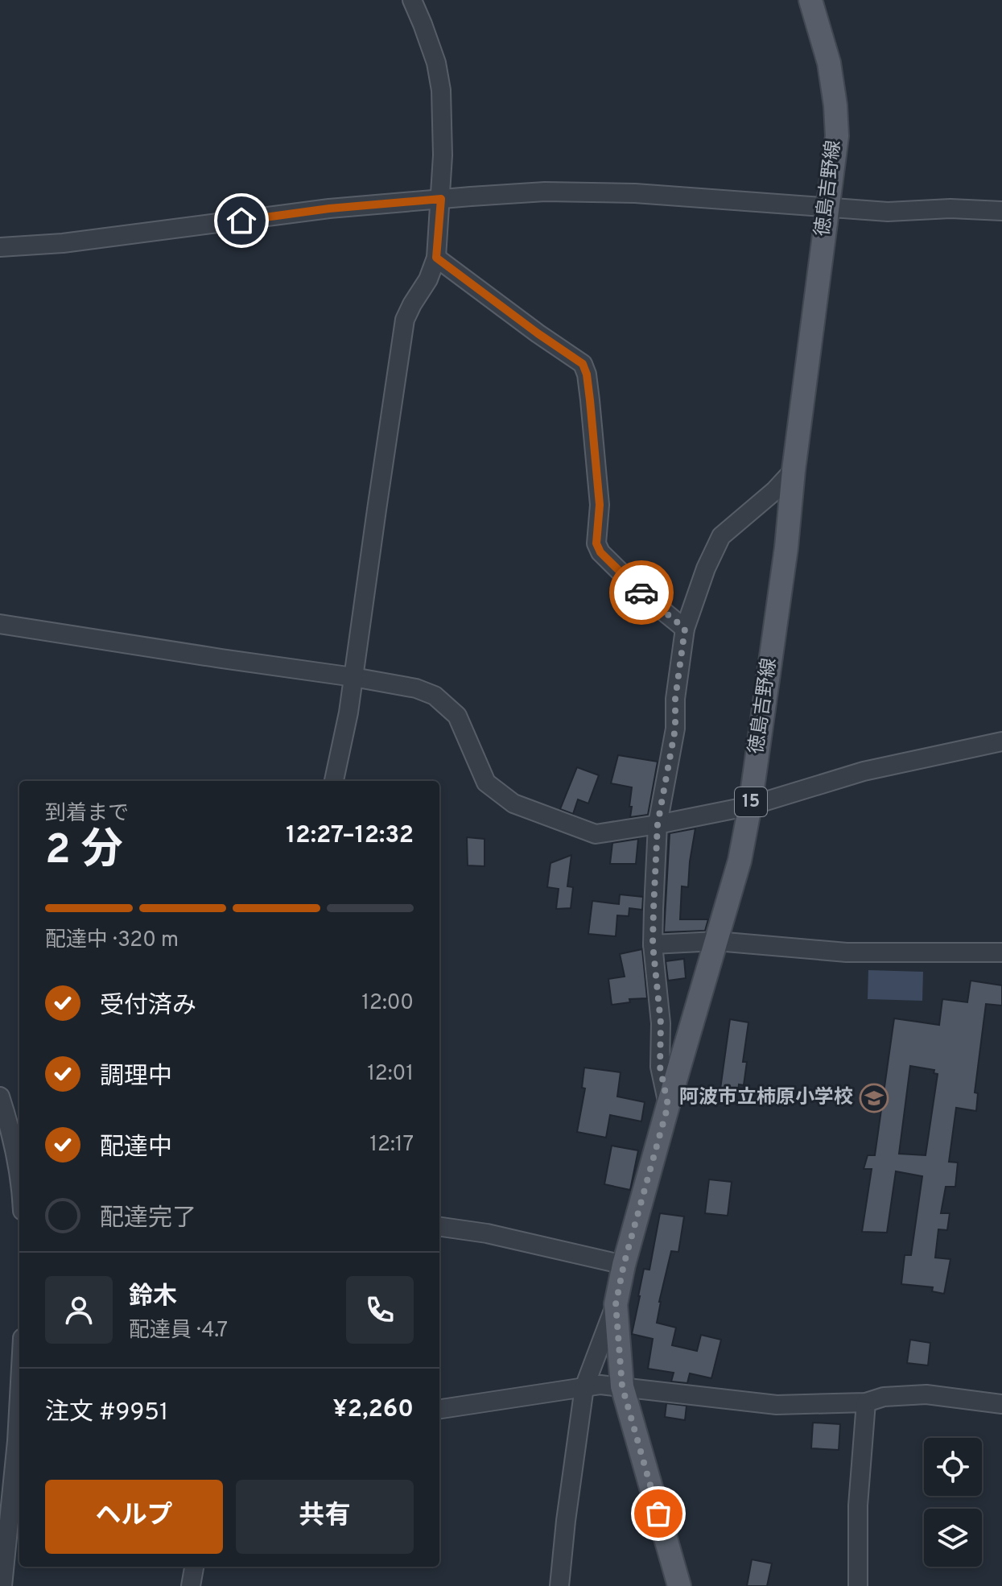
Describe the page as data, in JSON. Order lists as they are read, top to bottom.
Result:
{
  "streets": {
    "main road": ["徳島吉野線", "15"]
  },
  "places": {
    "school or university": ["阿波市立柿原小学校"]
  },
  "page": {
    "heading": ["2 分", "到着まで", "12:27–12:32"],
    "panel": [
      "鈴木",
      "配達員 · 4.7",
      "注文 #9951",
      "¥2,260"
    ],
    "bar": "配達中 · 320 m",
    "list": [
      ["受付済み", "12:00"],
      ["調理中", "12:01"],
      ["配達中", "12:17"],
      "配達完了"
    ],
    "buttons": ["ヘルプ", "共有"]
  }
}
